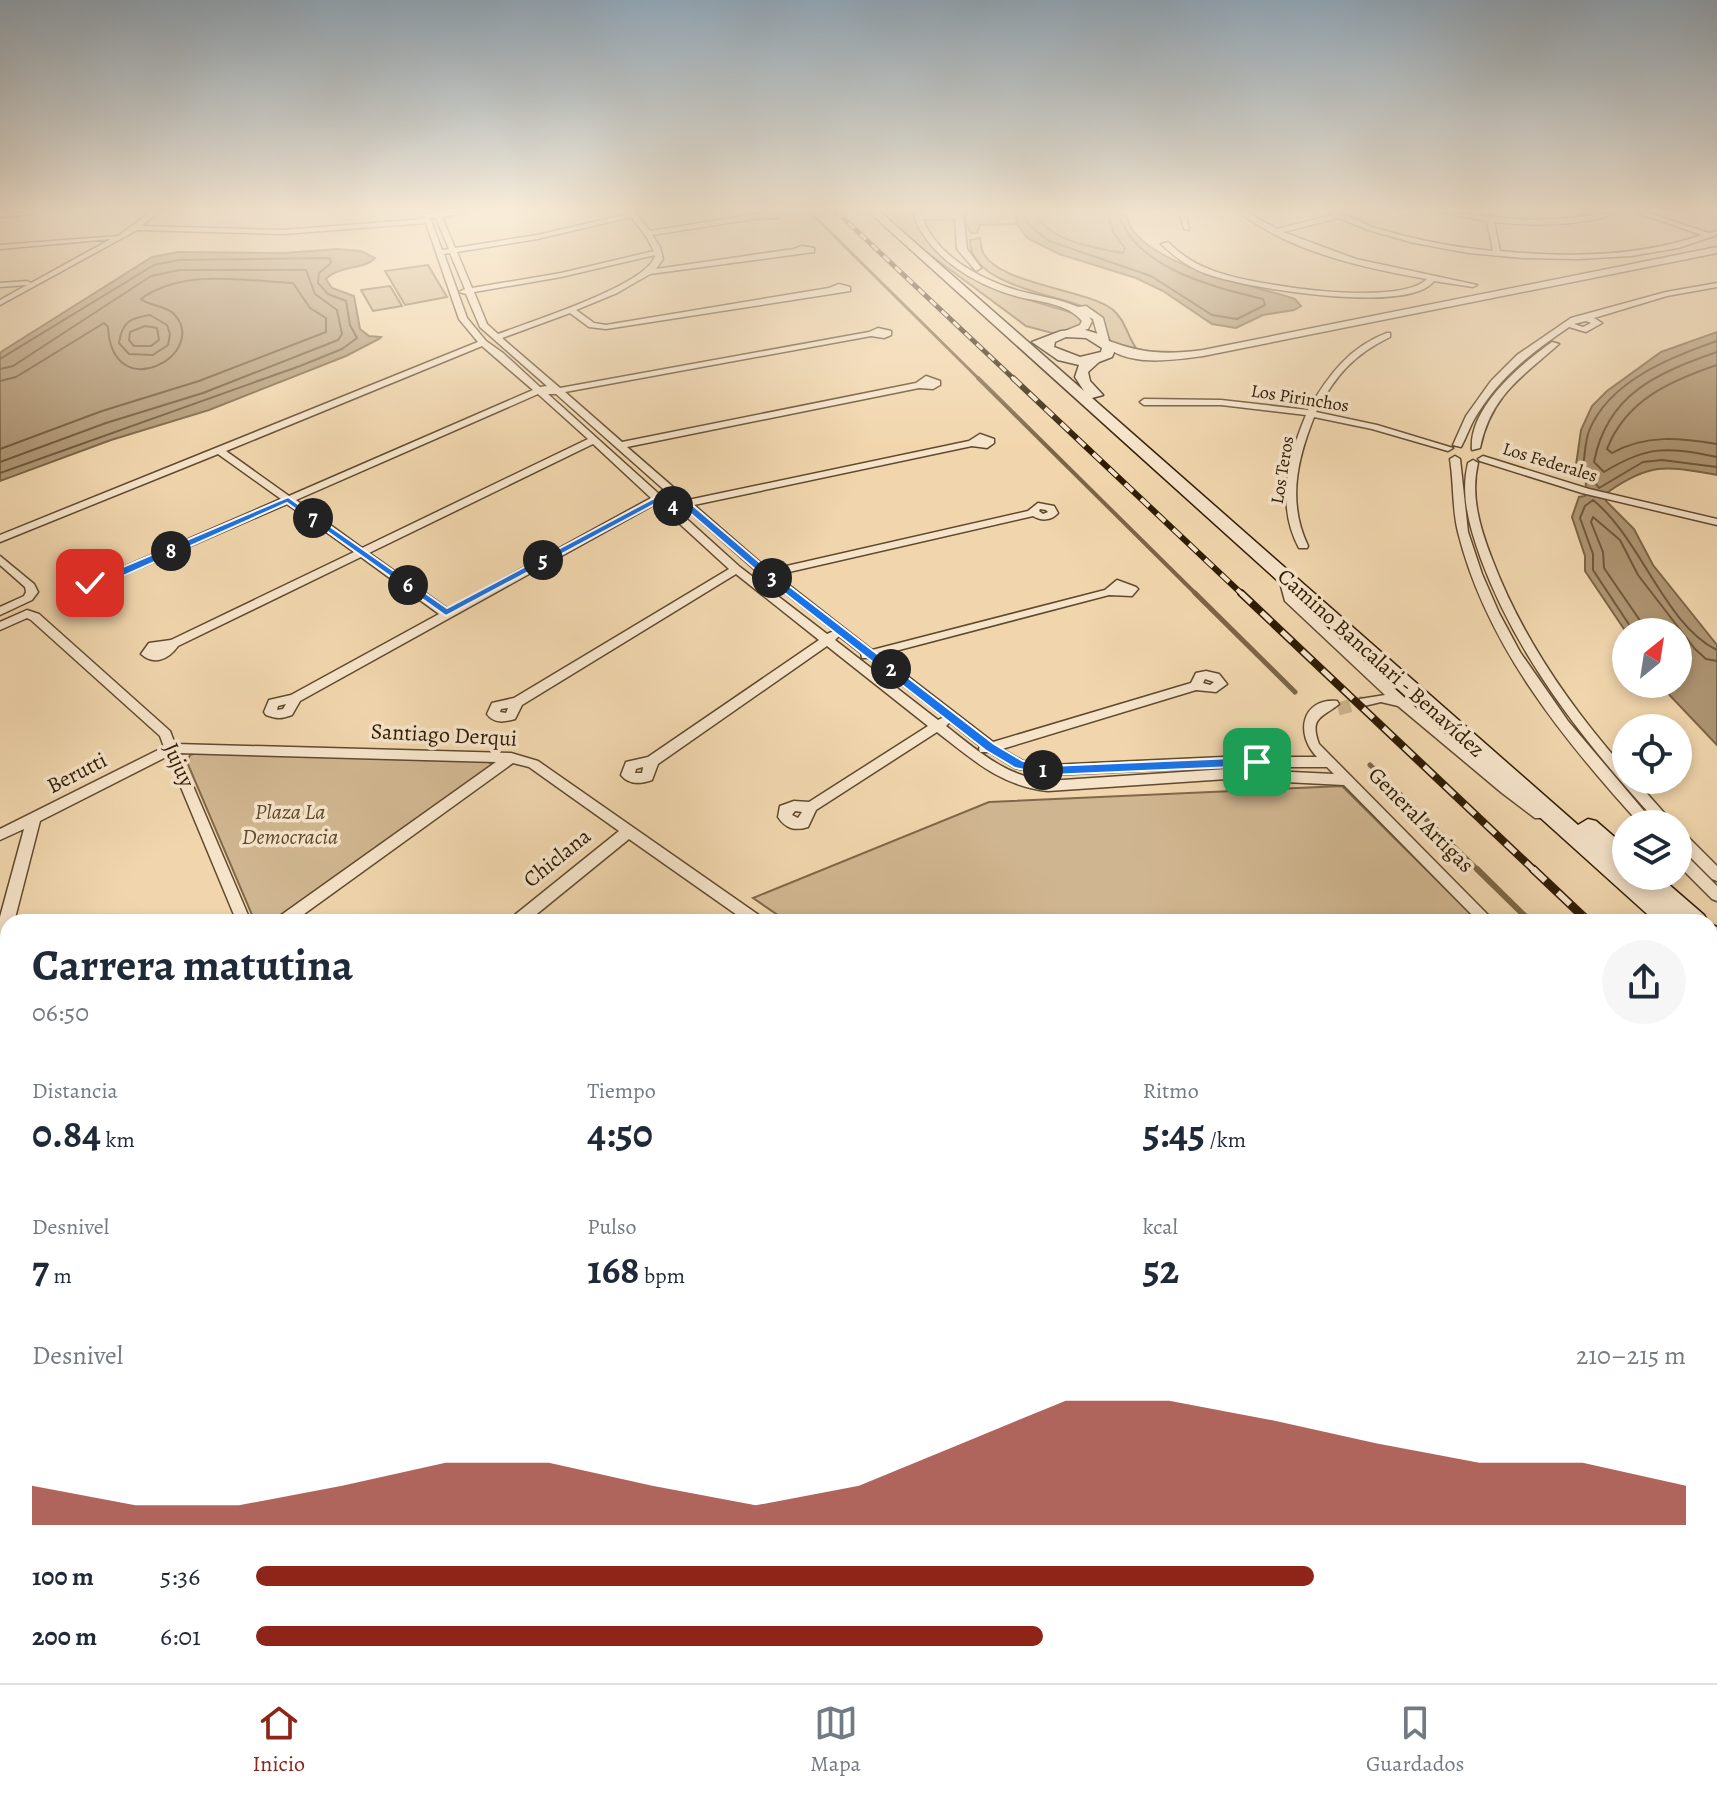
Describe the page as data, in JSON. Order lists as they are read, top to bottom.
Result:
{
  "streets": {
    "main road": ["Camino Bancalari - Benavídez"],
    "street": [
      "Los Pirinchos",
      "Los Federales",
      "Los Teros",
      "Santiago Derqui",
      "Jujuy",
      "Berutti",
      "General Artigas",
      "Chiclana"
    ]
  },
  "crossings": [
    ["Los Pirinchos", "Los Federales"],
    ["Los Pirinchos", "Los Teros"],
    ["Santiago Derqui", "Jujuy"],
    ["Santiago Derqui", "Berutti"],
    ["Santiago Derqui", "Chiclana"],
    ["Jujuy", "Berutti"]
  ],
  "parks": ["Plaza La Democracia"],
  "north": "top right",
  "page": {
    "pins": [
      "4",
      "7",
      "8",
      "5",
      "3",
      "6",
      "2",
      "1"
    ],
    "heading": ["Carrera matutina", "06:50"],
    "stats": [
      ["Distancia", "0.84 km"],
      ["Tiempo", "4:50"],
      ["Ritmo", "5:45 /km"],
      ["Desnivel", "7 m"],
      ["Pulso", "168 bpm"],
      ["kcal", "52"]
    ],
    "chart": ["Desnivel", "210–215 m"],
    "list": [
      {
        "name": "100 m",
        "note": "5:36"
      },
      {
        "name": "200 m",
        "note": "6:01"
      }
    ],
    "tabs": ["Inicio", "Mapa", "Guardados"]
  }
}
